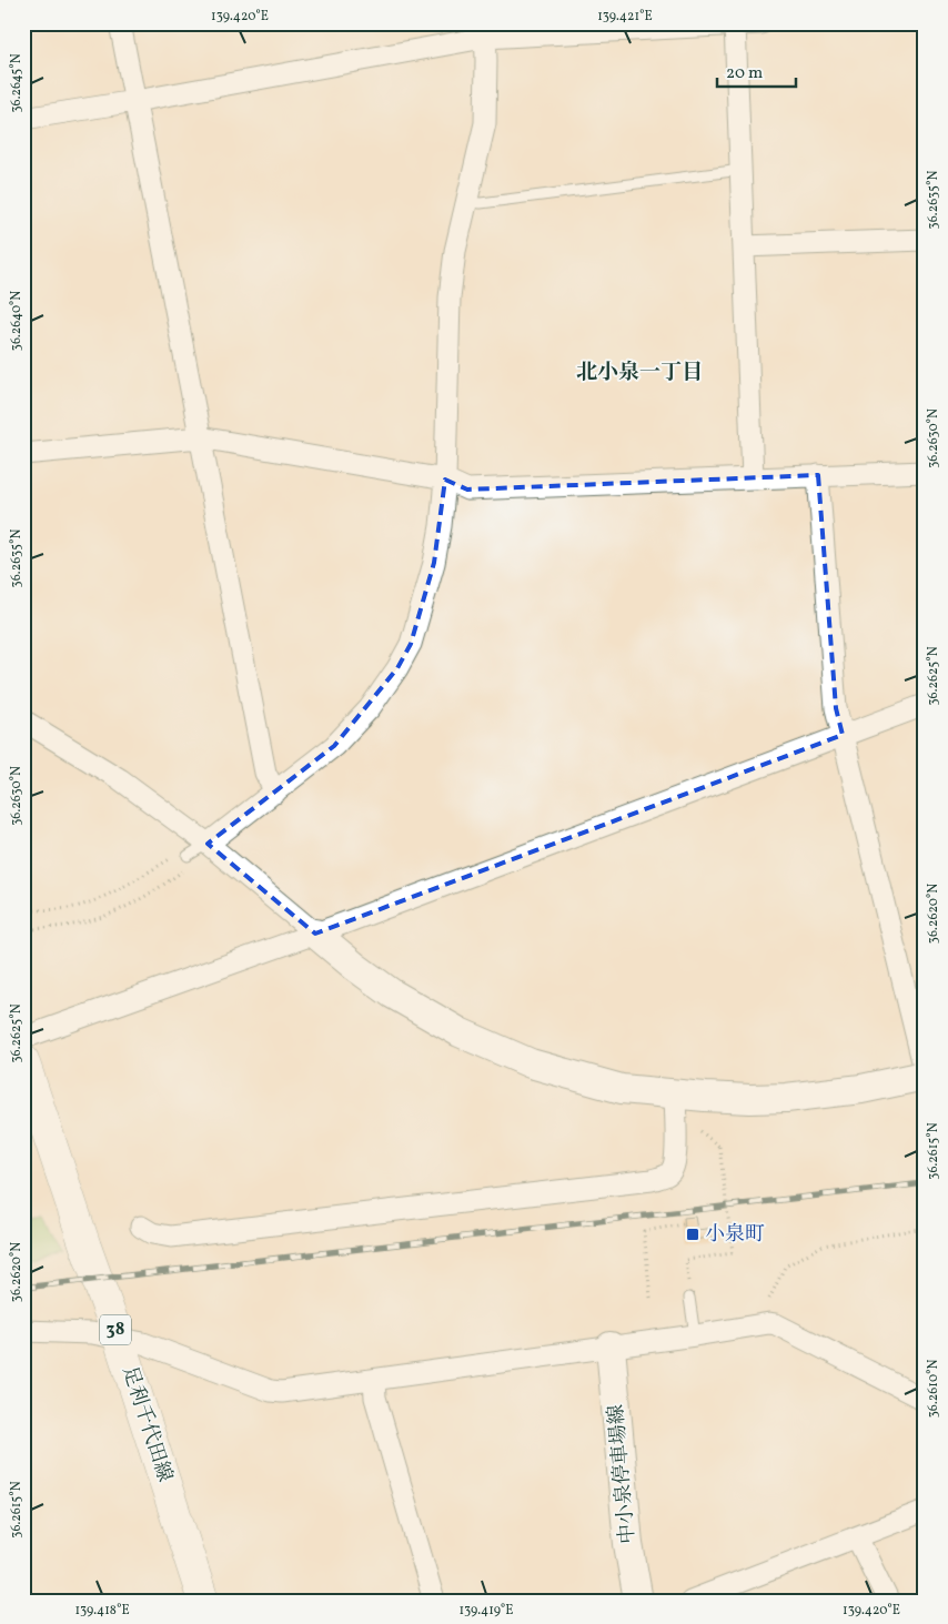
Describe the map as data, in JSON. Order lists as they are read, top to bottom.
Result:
{
  "streets": {
    "main road": ["38", "足利千代田線"],
    "street": ["中小泉停車場線"]
  },
  "districts": ["北小泉一丁目"],
  "places": {
    "transit": ["小泉町"]
  },
  "scale_bar": "20 m",
  "coordinates": [
    "139.420°E",
    "139.421°E",
    "36.2645°N",
    "36.2635°N",
    "36.2640°N",
    "36.2630°N",
    "36.2625°N",
    "36.2620°N",
    "36.2615°N",
    "36.2610°N",
    "139.418°E",
    "139.419°E"
  ]
}
